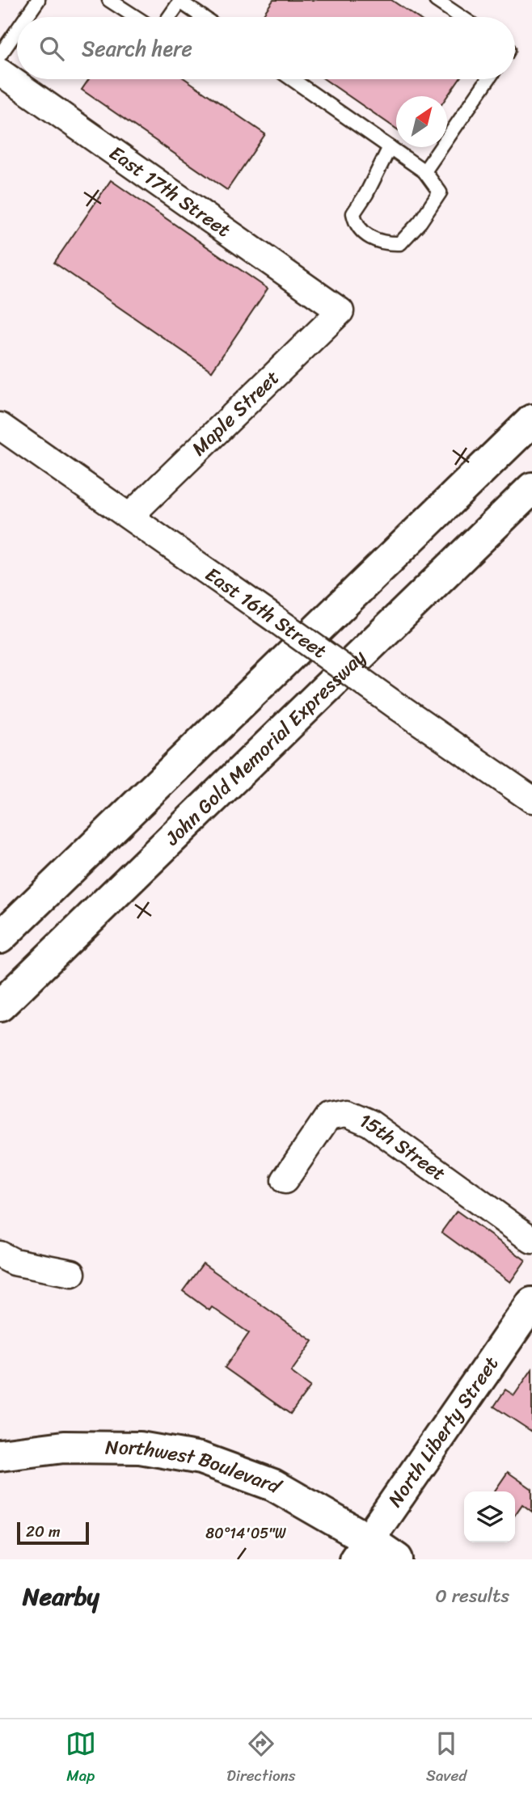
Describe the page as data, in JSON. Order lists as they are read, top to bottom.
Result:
{
  "streets": {
    "main road": ["John Gold Memorial Expressway", "North Liberty Street", "Northwest Boulevard"],
    "street": [
      "East 17th Street",
      "Maple Street",
      "East 16th Street",
      "15th Street"
    ]
  },
  "crossings": [
    ["East 17th Street", "Maple Street"],
    ["Maple Street", "East 16th Street"],
    ["North Liberty Street", "Northwest Boulevard"]
  ],
  "scale_bar": "20 m",
  "north": "top right",
  "page": {
    "search": "Search here",
    "scale": "20 m",
    "heading": ["Nearby", "0 results"],
    "nav": ["Map", "Directions", "Saved"]
  },
  "coordinates": ["80°14'05\"W"]
}
